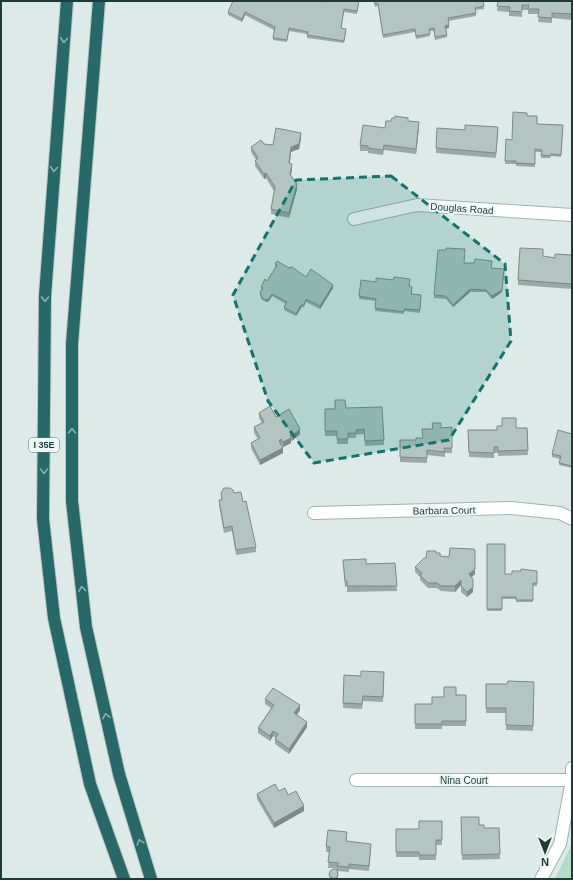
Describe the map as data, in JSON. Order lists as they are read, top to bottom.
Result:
{
  "streets": {
    "highway": ["I 35E"],
    "street": ["Douglas Road", "Barbara Court", "Nina Court"]
  },
  "north": "bottom"
}
